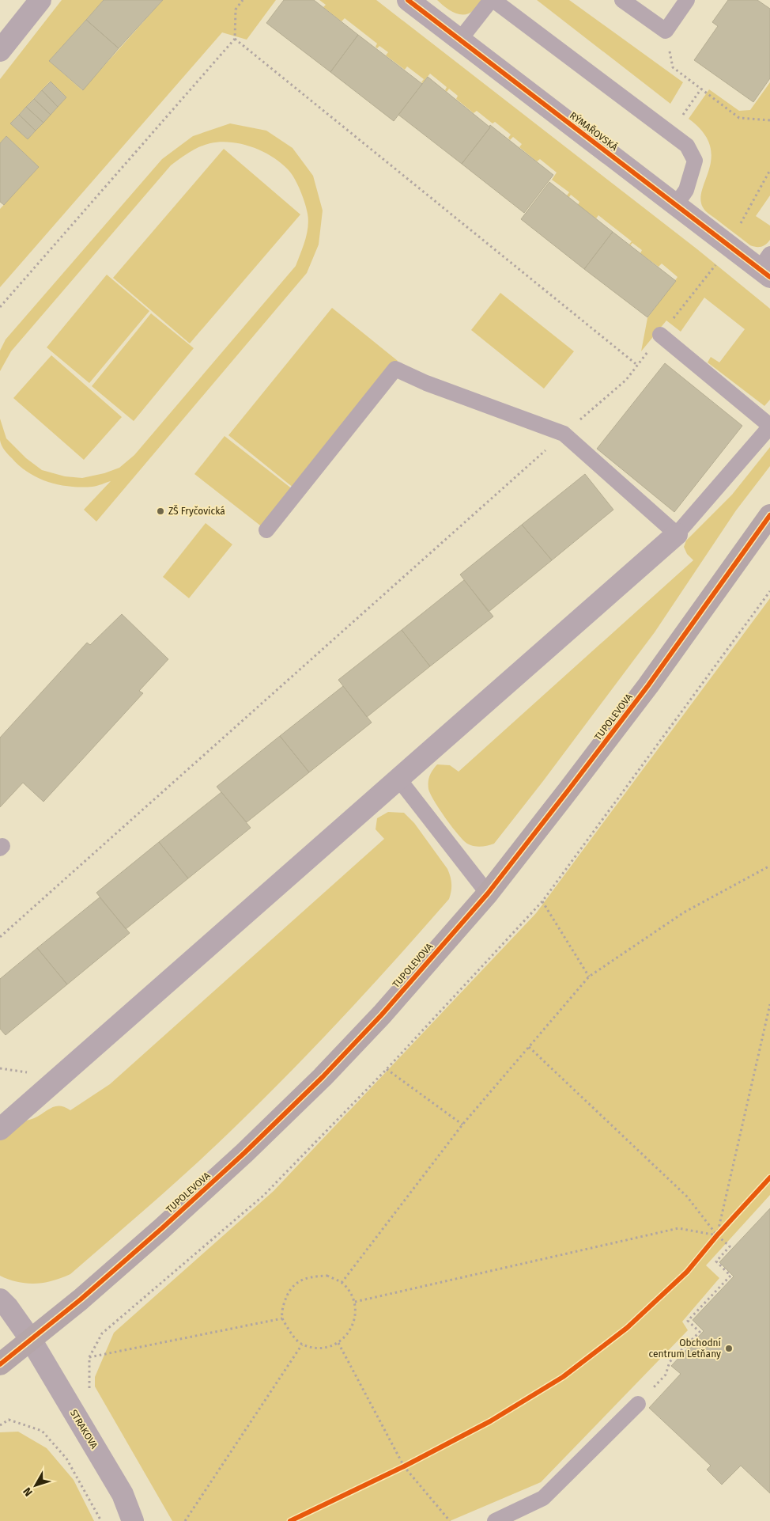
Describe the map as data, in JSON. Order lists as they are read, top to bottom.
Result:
{
  "streets": {
    "main road": ["TUPOLEVOVA"],
    "street": ["RÝMAŘOVSKÁ", "STRAKOVA"]
  },
  "crossings": [
    ["TUPOLEVOVA", "STRAKOVA"]
  ],
  "places": ["ZŠ Fryčovická", "Obchodní centrum Letňany"],
  "north": "bottom left"
}
